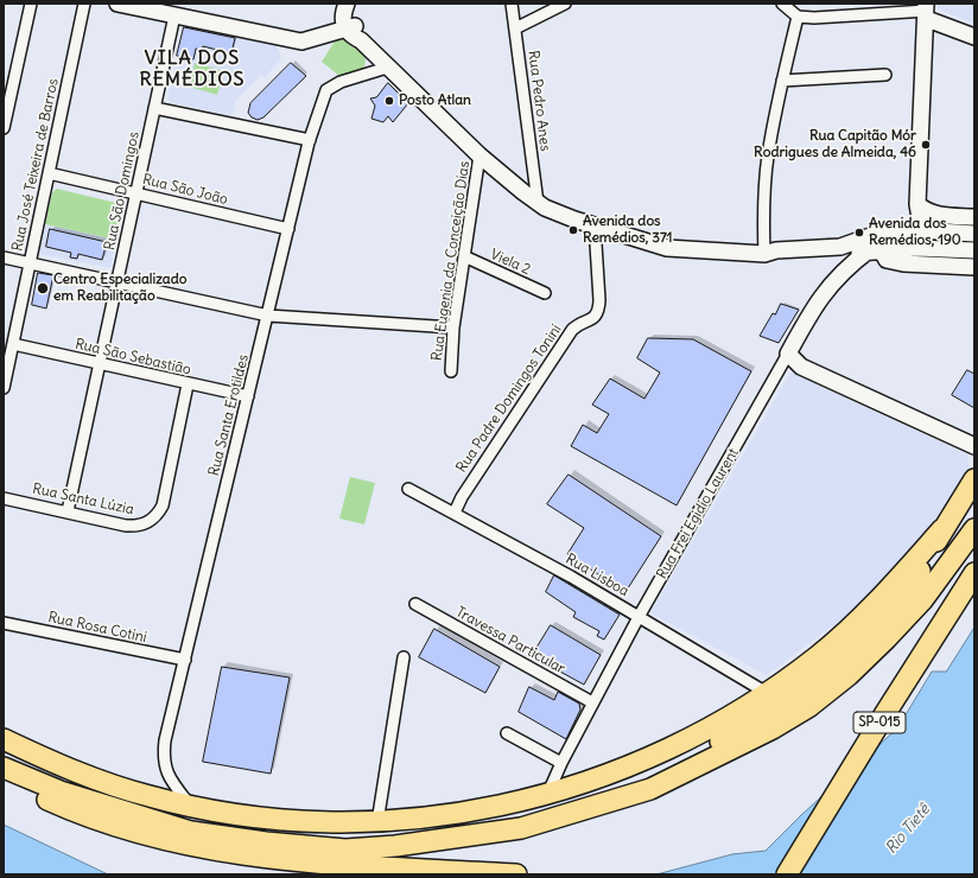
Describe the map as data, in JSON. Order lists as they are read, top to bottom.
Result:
{
  "streets": {
    "highway": ["SP-015"],
    "street": [
      "Rua Pedro Anes",
      "Rua José Teixeira de Barros",
      "Rua São João",
      "Rua São Domingos",
      "Rua Eugenia da Conceição Dias",
      "Viela 2",
      "Rua São Sebastião",
      "Rua Padre Domingos Tonini",
      "Rua Santa Erotildes",
      "Rua Santa Lúzia",
      "Rua Frei Egidio Laurent",
      "Rua Lisboa",
      "Rua Rosa Cotini",
      "Travessa Particular"
    ]
  },
  "crossings": [
    ["Rua José Teixeira de Barros", "Rua São João"],
    ["Rua José Teixeira de Barros", "Rua São Sebastião"],
    ["Rua São João", "Rua São Domingos"],
    ["Rua São João", "Rua Santa Erotildes"],
    ["Rua São Domingos", "Rua São Sebastião"],
    ["Rua São Domingos", "Rua Santa Lúzia"],
    ["Rua Eugenia da Conceição Dias", "Viela 2"],
    ["Rua São Sebastião", "Rua Santa Erotildes"],
    ["Rua São Sebastião", "Rua Santa Lúzia"],
    ["Rua Padre Domingos Tonini", "Rua Lisboa"],
    ["Rua Santa Erotildes", "Rua Rosa Cotini"],
    ["Rua Frei Egidio Laurent", "Rua Lisboa"],
    ["Rua Frei Egidio Laurent", "Travessa Particular"]
  ],
  "districts": ["VILA DOS REMÉDIOS"],
  "water": ["Rio Tietê"],
  "places": [
    "Posto Atlan",
    "Rua Capitão Mór Rodrigues de Almeida, 46",
    "Avenida dos Remédios, 371",
    "Avenida dos Remédios, 190",
    "Centro Especializado em Reabilitação"
  ]
}
